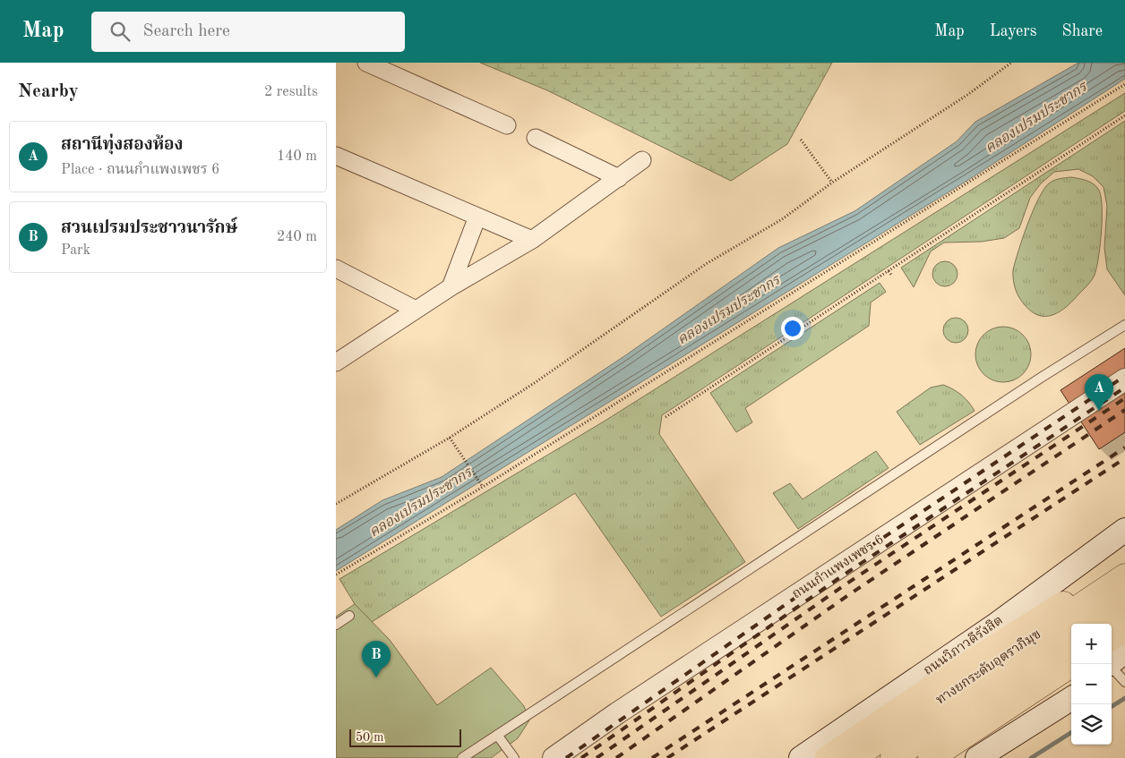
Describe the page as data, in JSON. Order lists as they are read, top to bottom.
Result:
{
  "streets": {
    "highway": ["ถนนวิภาวดีรังสิต", "ทางยกระดับอุตราภิมุข"],
    "street": ["ถนนกำแพงเพชร 6"]
  },
  "water": ["คลองเปรมประชากร"],
  "scale_bar": "50 m",
  "page": {
    "header": "Map",
    "search": "Search here",
    "nav": ["Map", "Layers", "Share"],
    "heading": ["Nearby", "2 results"],
    "list": [
      {
        "mark": "A",
        "name": "สถานีทุ่งสองห้อง",
        "note": "Place · ถนนกำแพงเพชร 6",
        "value": "140 m"
      },
      {
        "mark": "B",
        "name": "สวนเปรมประชาวนารักษ์",
        "note": "Park",
        "value": "240 m"
      }
    ],
    "pins": ["A", "B"],
    "map_buttons": ["+", "−"],
    "scale": "50 m"
  }
}
